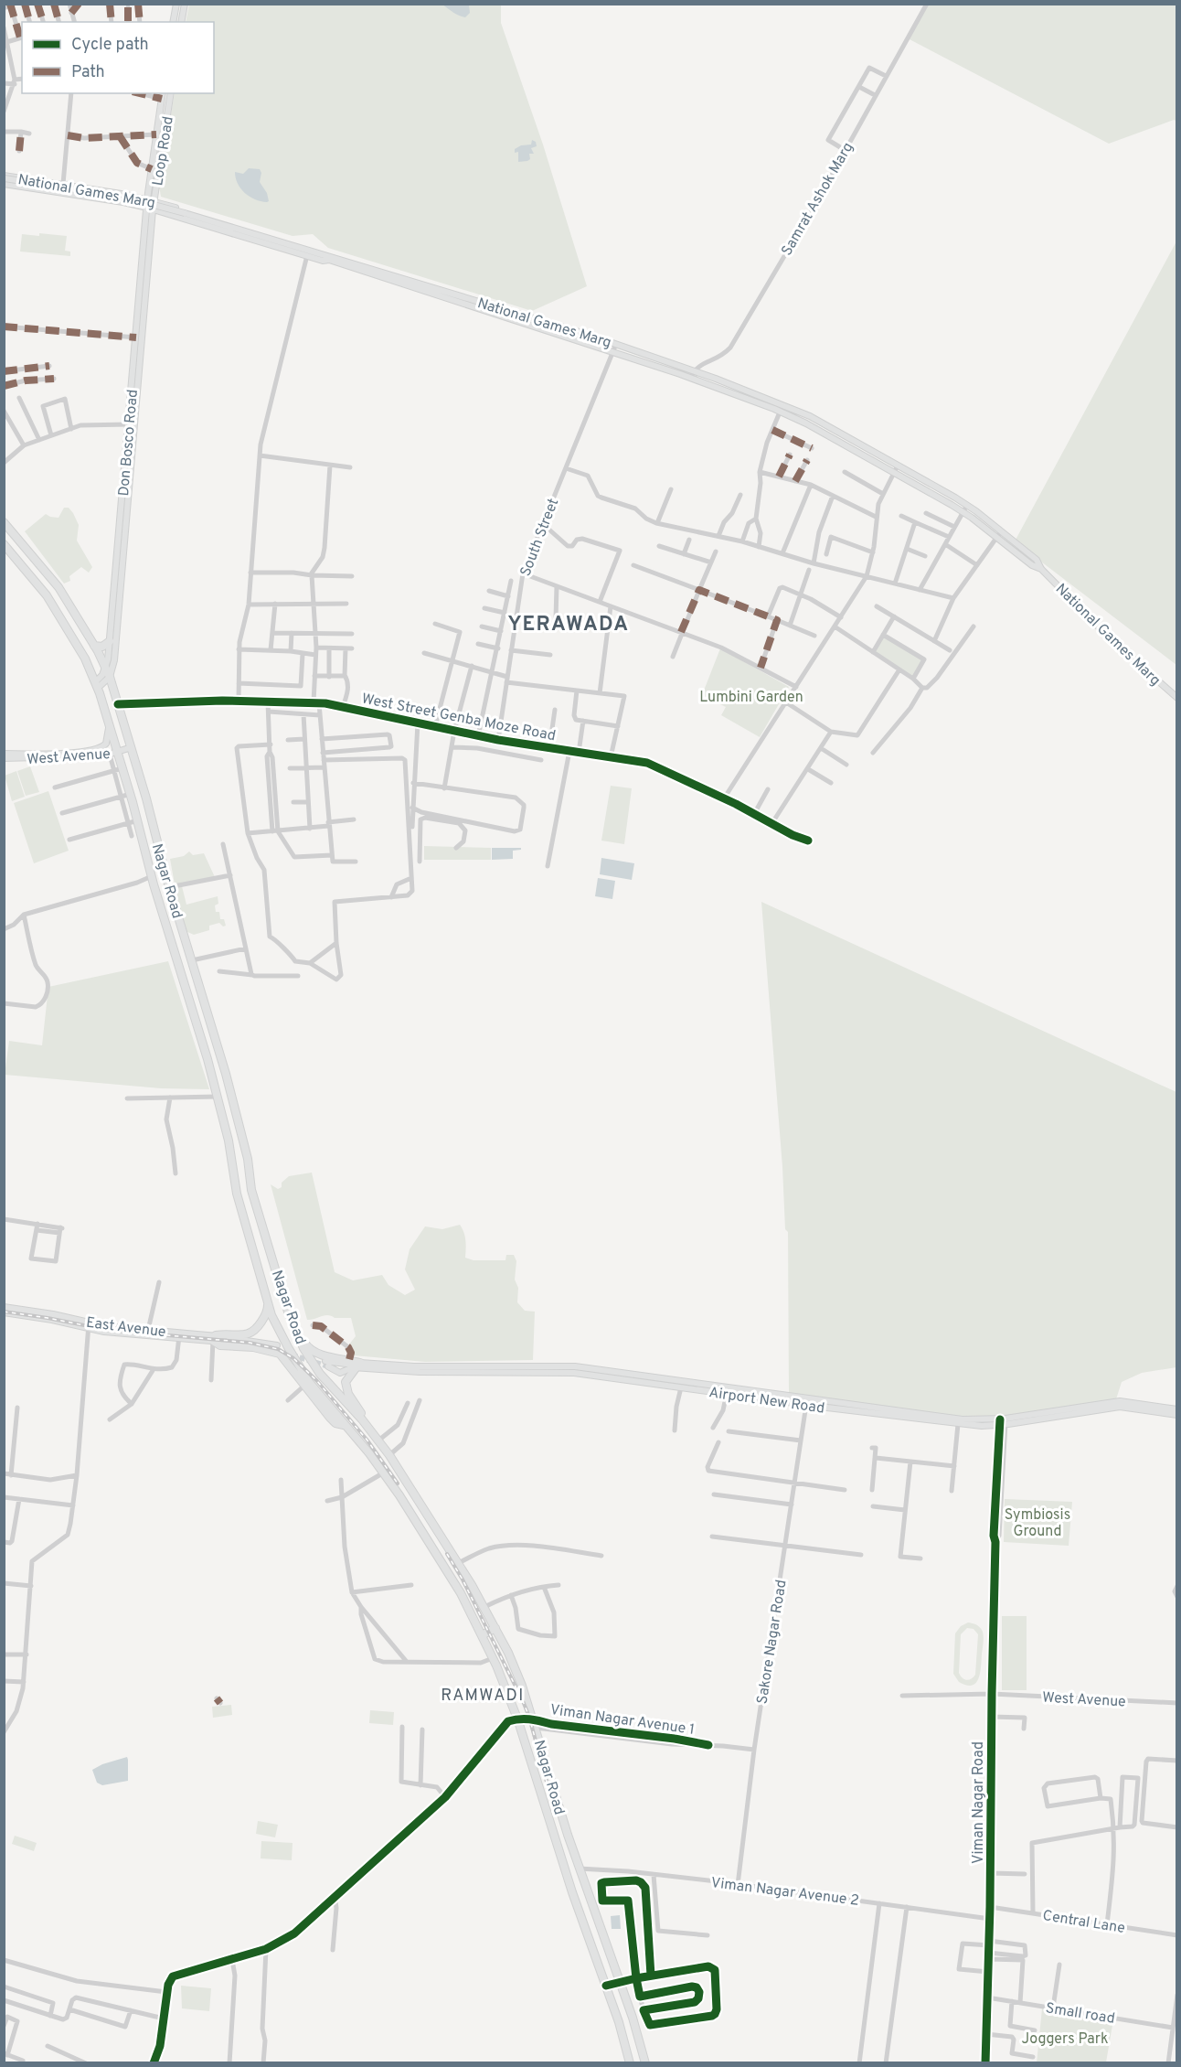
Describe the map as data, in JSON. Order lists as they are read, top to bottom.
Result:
{
  "streets": {
    "highway": ["Nagar Road"],
    "main road": [
      "Loop Road",
      "National Games Marg",
      "Don Bosco Road",
      "West Avenue",
      "East Avenue",
      "Airport New Road"
    ],
    "street": [
      "Samrat Ashok Marg",
      "South Street",
      "West Street Genba Moze Road",
      "Sakore Nagar Road",
      "Viman Nagar Avenue 1",
      "Viman Nagar Road",
      "Viman Nagar Avenue 2",
      "Central Lane",
      "Small road"
    ]
  },
  "crossings": [
    ["Loop Road", "National Games Marg"],
    ["Loop Road", "Don Bosco Road"],
    ["National Games Marg", "Samrat Ashok Marg"],
    ["National Games Marg", "Don Bosco Road"],
    ["National Games Marg", "South Street"],
    ["Don Bosco Road", "Nagar Road"],
    ["South Street", "West Street Genba Moze Road"],
    ["West Street Genba Moze Road", "Nagar Road"],
    ["West Avenue", "Nagar Road"],
    ["West Avenue", "Viman Nagar Road"],
    ["Nagar Road", "Viman Nagar Avenue 1"],
    ["Nagar Road", "Viman Nagar Avenue 2"],
    ["Airport New Road", "Sakore Nagar Road"],
    ["Airport New Road", "Viman Nagar Road"],
    ["Sakore Nagar Road", "Viman Nagar Avenue 1"],
    ["Sakore Nagar Road", "Viman Nagar Avenue 2"],
    ["Viman Nagar Road", "Viman Nagar Avenue 2"],
    ["Viman Nagar Road", "Central Lane"],
    ["Viman Nagar Road", "Small road"]
  ],
  "districts": ["YERAWADA", "RAMWADI"],
  "parks": ["Lumbini Garden", "Symbiosis Ground", "Joggers Park"],
  "legend": ["Cycle path", "Path"]
}
